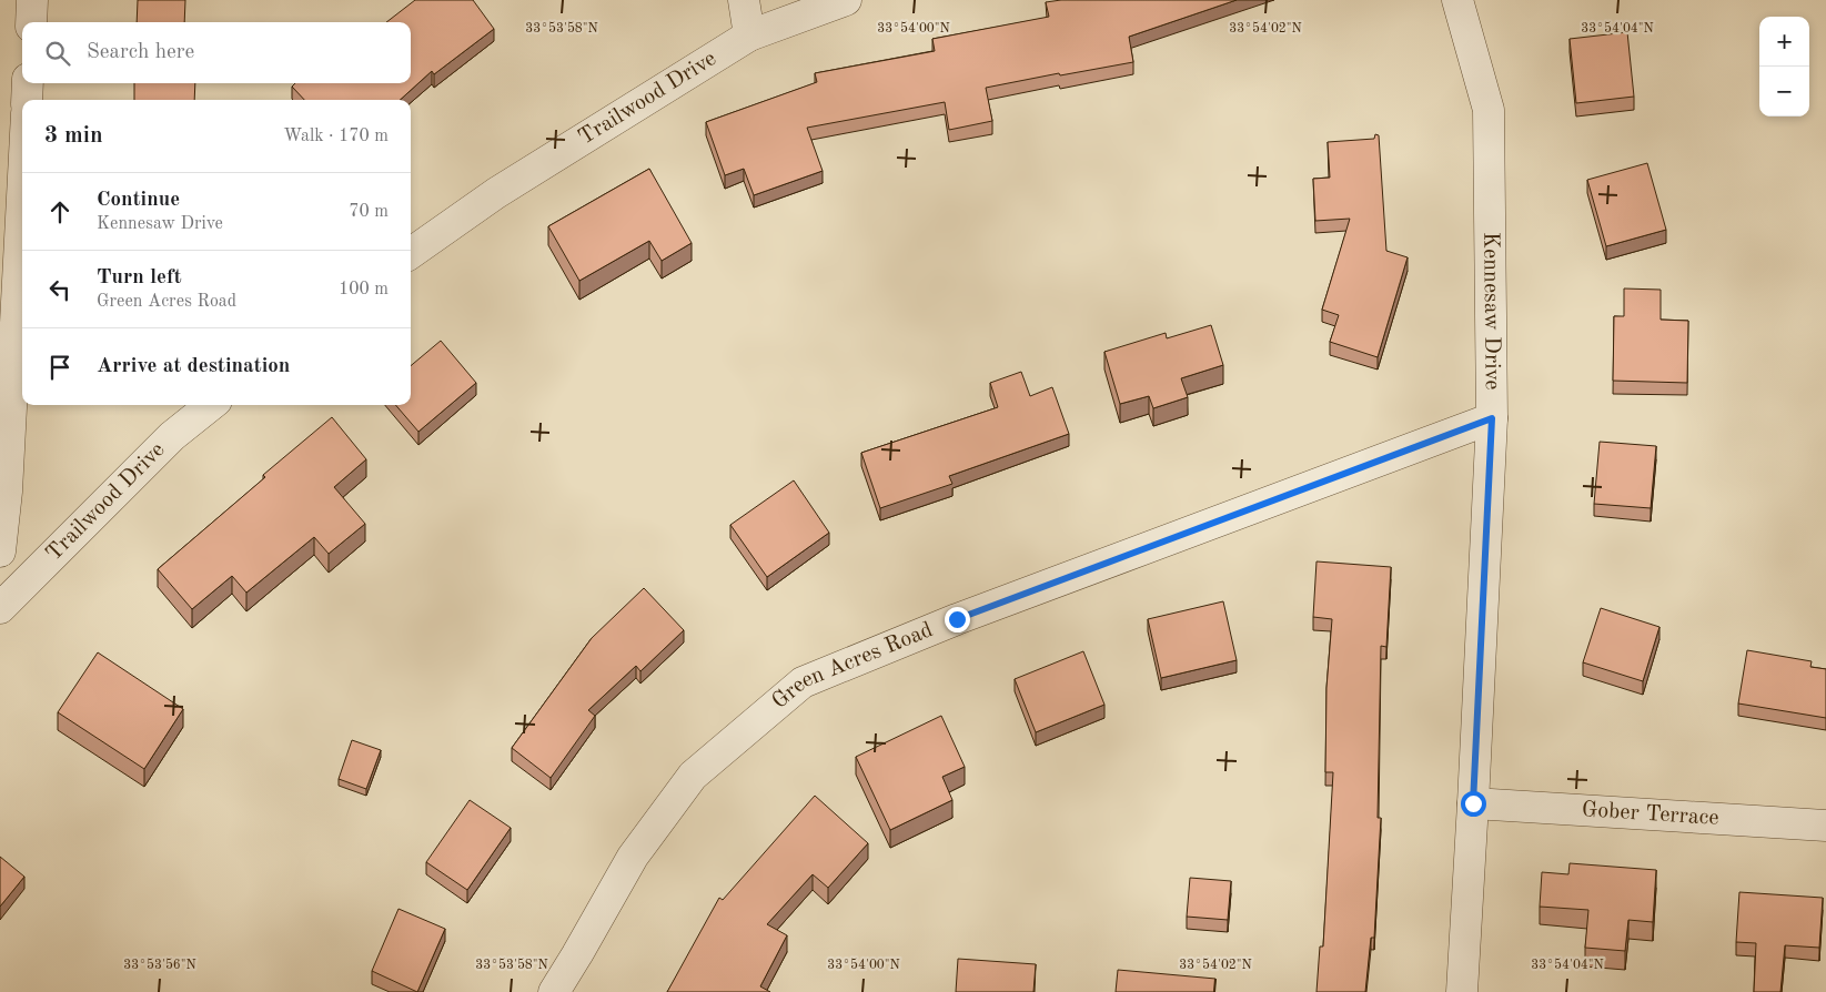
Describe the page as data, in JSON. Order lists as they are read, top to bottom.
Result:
{
  "streets": {
    "street": [
      "Trailwood Drive",
      "Kennesaw Drive",
      "Green Acres Road",
      "Gober Terrace"
    ]
  },
  "crossings": [
    ["Kennesaw Drive", "Green Acres Road"],
    ["Kennesaw Drive", "Gober Terrace"]
  ],
  "page": {
    "map_buttons": ["+", "−"],
    "search": "Search here",
    "heading": ["3 min", "Walk · 170 m"],
    "list": [
      ["Continue", "Kennesaw Drive", "70 m"],
      ["Turn left", "Green Acres Road", "100 m"],
      "Arrive at destination"
    ]
  },
  "coordinates": [
    "33°53'58\"N",
    "33°54'00\"N",
    "33°54'02\"N",
    "33°54'04\"N",
    "33°53'56\"N"
  ]
}
